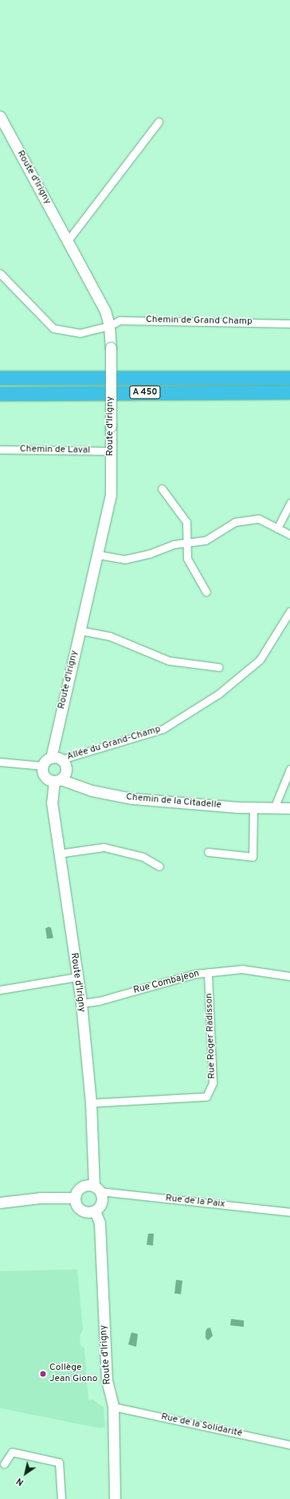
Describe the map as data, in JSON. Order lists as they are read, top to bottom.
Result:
{
  "streets": {
    "highway": ["A 450"],
    "street": [
      "Route d'Irigny",
      "Chemin de Grand Champ",
      "Chemin de Laval",
      "Allée du Grand-Champ",
      "Chemin de la Citadelle",
      "Rue Combajeon",
      "Rue Roger Radisson",
      "Rue de la Paix",
      "Rue de la Solidarité"
    ]
  },
  "crossings": [
    ["Route d'Irigny", "Chemin de Grand Champ"],
    ["Route d'Irigny", "Chemin de Laval"],
    ["Route d'Irigny", "Allée du Grand-Champ"],
    ["Route d'Irigny", "Chemin de la Citadelle"],
    ["Route d'Irigny", "Rue Combajeon"],
    ["Route d'Irigny", "Rue Roger Radisson"],
    ["Route d'Irigny", "Rue de la Paix"],
    ["Route d'Irigny", "Rue de la Solidarité"],
    ["Rue Combajeon", "Rue Roger Radisson"]
  ],
  "places": ["Collège Jean Giono"],
  "north": "bottom left"
}
